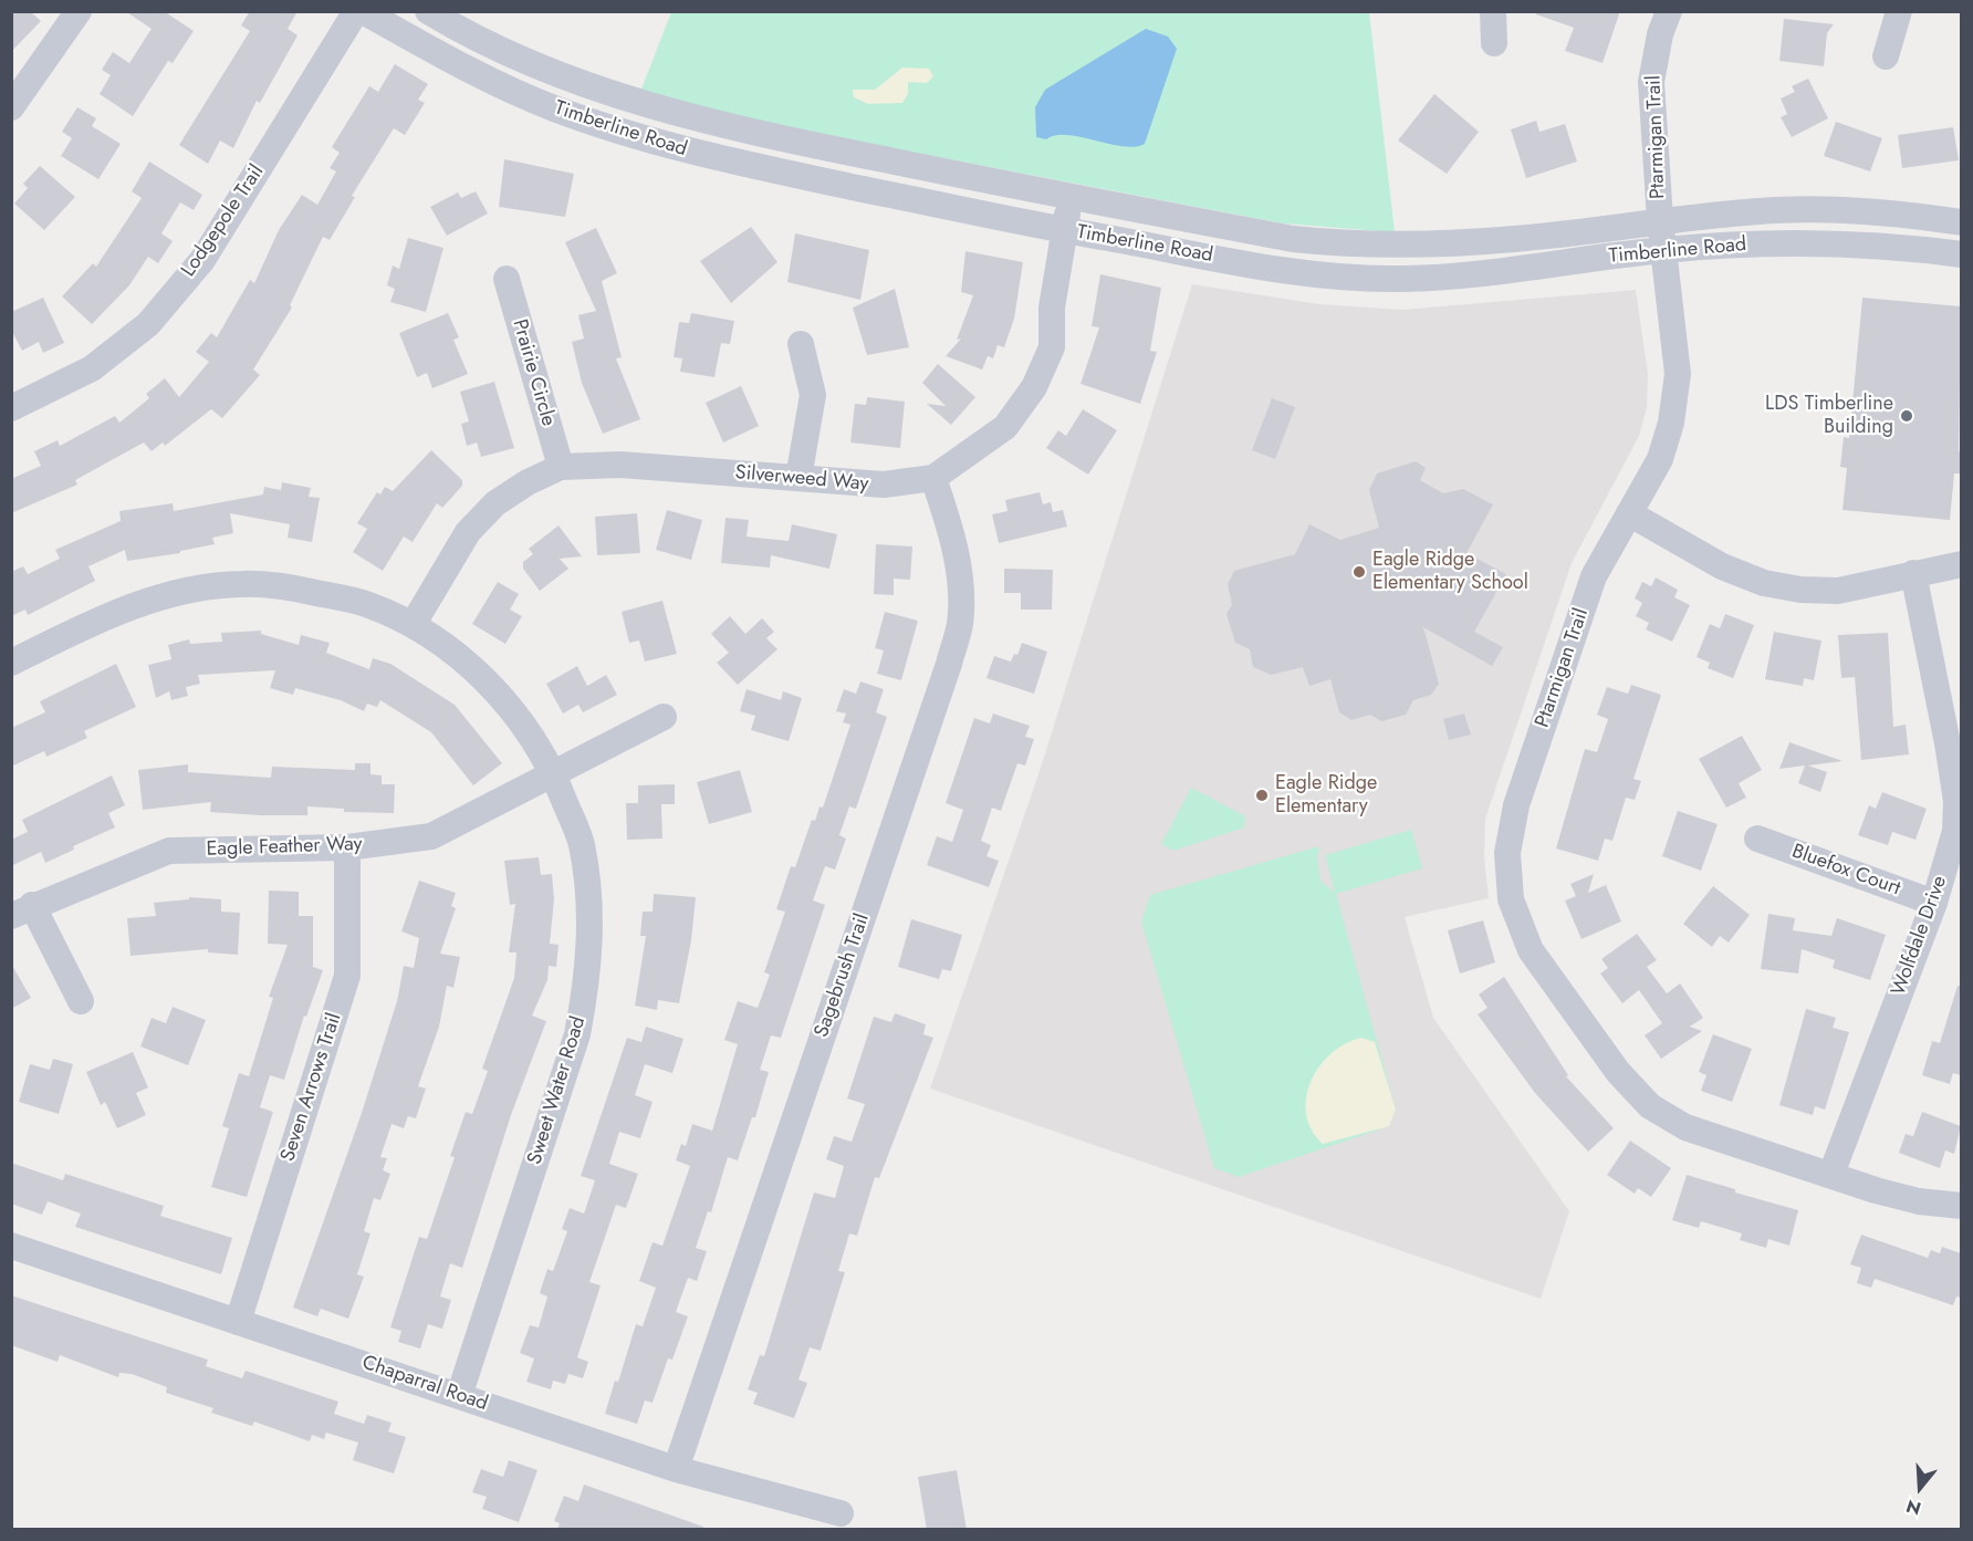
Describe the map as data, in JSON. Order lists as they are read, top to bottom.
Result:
{
  "streets": {
    "street": [
      "Timberline Road",
      "Ptarmigan Trail",
      "Lodgepole Trail",
      "Prairie Circle",
      "Silverweed Way",
      "Eagle Feather Way",
      "Bluefox Court",
      "Wolfdale Drive",
      "Sagebrush Trail",
      "Seven Arrows Trail",
      "Sweet Water Road",
      "Chaparral Road"
    ]
  },
  "crossings": [
    ["Timberline Road", "Ptarmigan Trail"],
    ["Timberline Road", "Silverweed Way"],
    ["Ptarmigan Trail", "Wolfdale Drive"],
    ["Prairie Circle", "Silverweed Way"],
    ["Silverweed Way", "Sagebrush Trail"],
    ["Silverweed Way", "Sweet Water Road"],
    ["Eagle Feather Way", "Seven Arrows Trail"],
    ["Eagle Feather Way", "Sweet Water Road"],
    ["Bluefox Court", "Wolfdale Drive"],
    ["Sagebrush Trail", "Chaparral Road"],
    ["Seven Arrows Trail", "Chaparral Road"],
    ["Sweet Water Road", "Chaparral Road"]
  ],
  "places": ["LDS Timberline Building", "Eagle Ridge Elementary School", "Eagle Ridge Elementary"],
  "north": "bottom"
}
